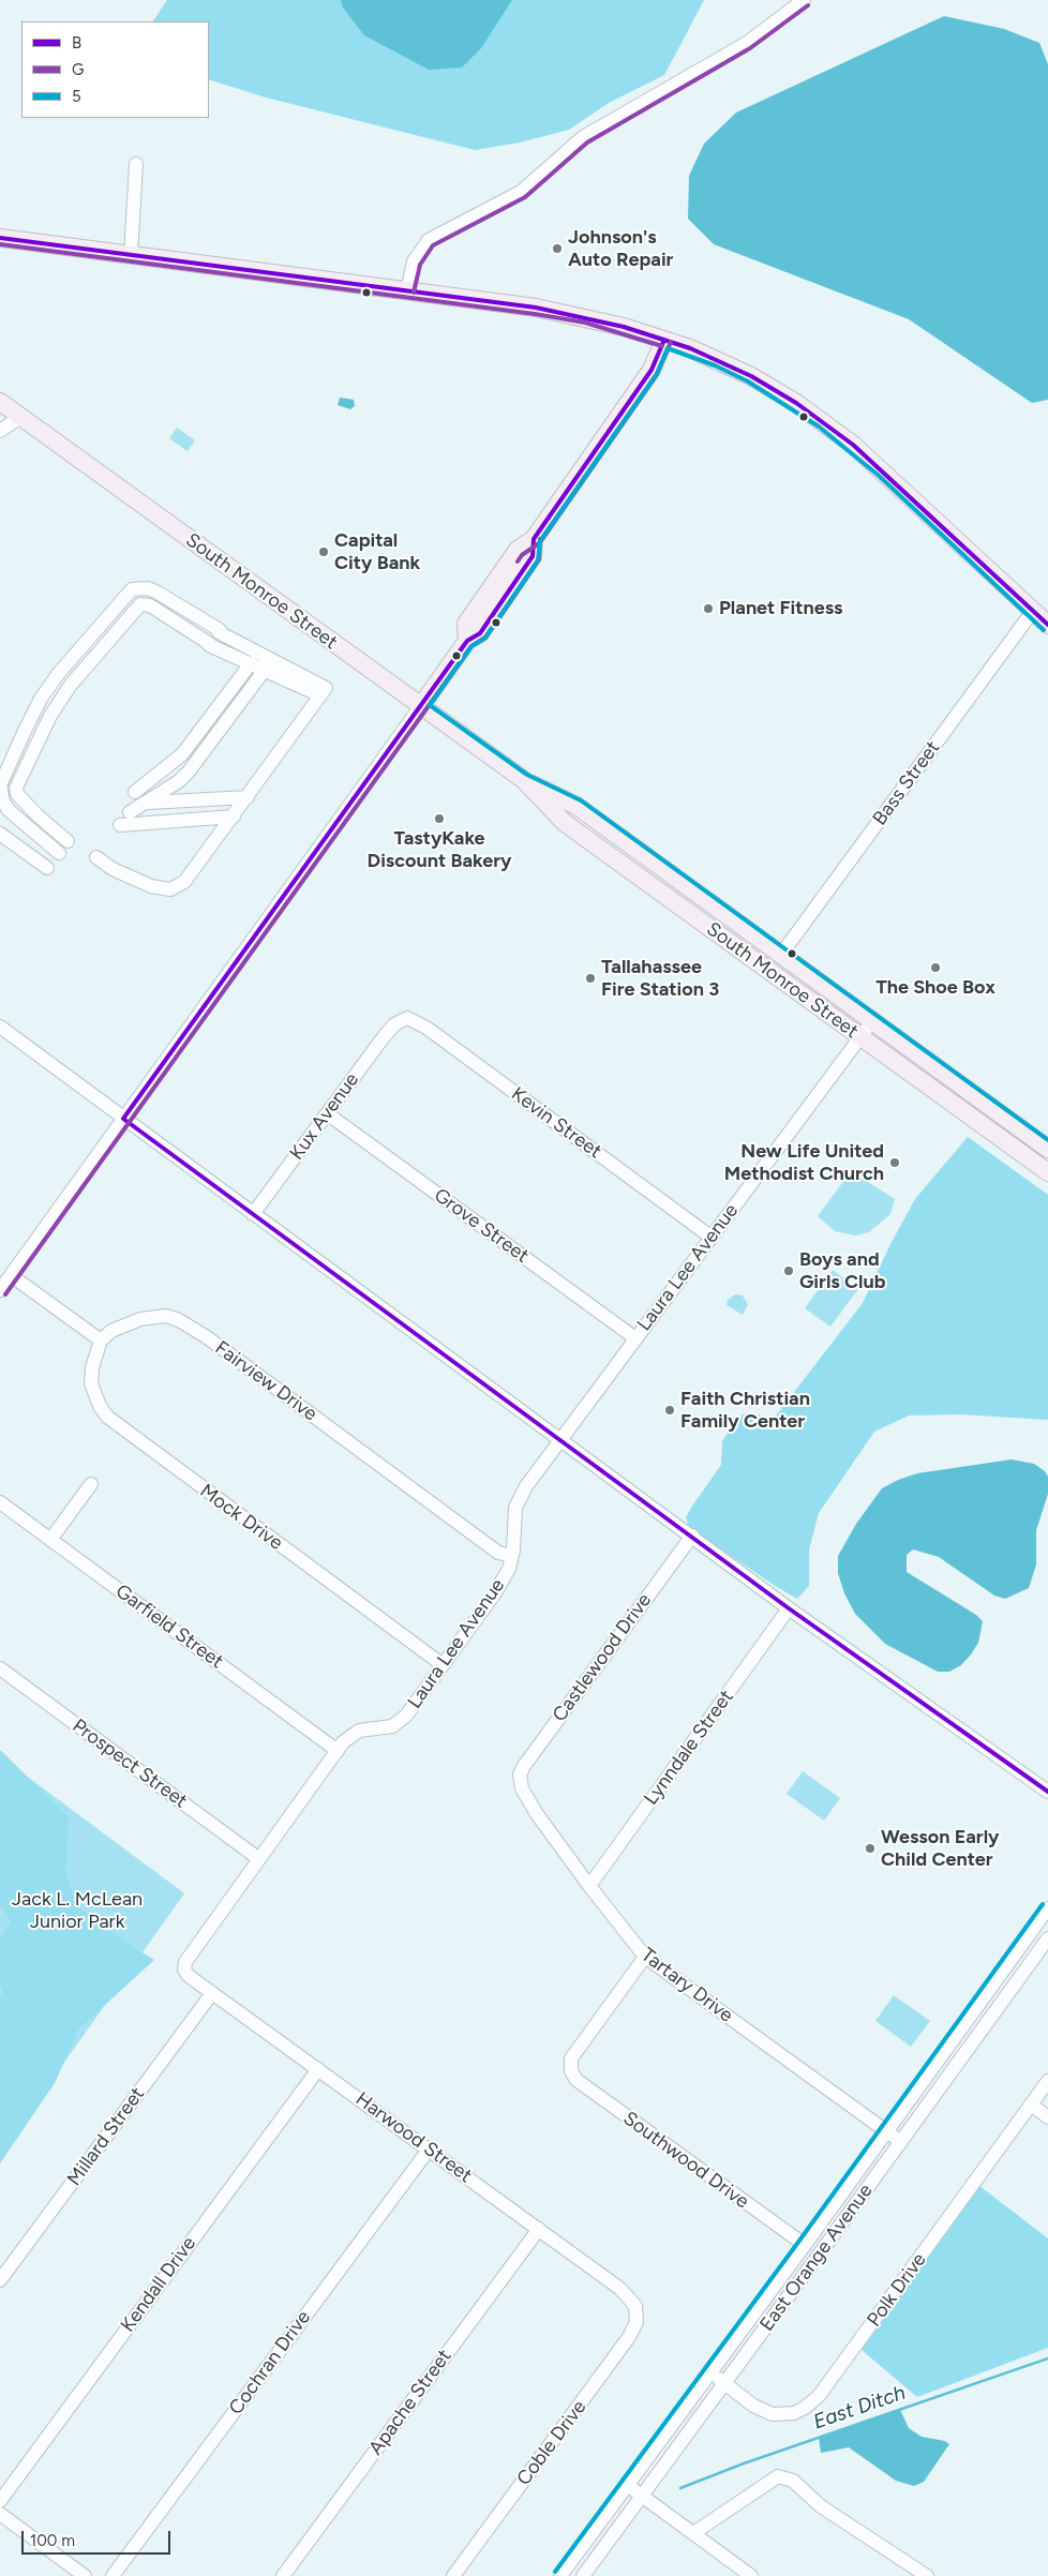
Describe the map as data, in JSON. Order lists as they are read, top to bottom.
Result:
{
  "streets": {
    "main road": ["South Monroe Street"],
    "street": [
      "Bass Street",
      "Kux Avenue",
      "Kevin Street",
      "Grove Street",
      "Laura Lee Avenue",
      "Fairview Drive",
      "Mock Drive",
      "Garfield Street",
      "Castlewood Drive",
      "Lynndale Street",
      "Prospect Street",
      "Tartary Drive",
      "Millard Street",
      "Harwood Street",
      "Southwood Drive",
      "East Orange Avenue",
      "Kendall Drive",
      "Polk Drive",
      "Cochran Drive",
      "Apache Street",
      "Coble Drive"
    ]
  },
  "crossings": [
    ["South Monroe Street", "Bass Street"],
    ["South Monroe Street", "Laura Lee Avenue"],
    ["Kux Avenue", "Kevin Street"],
    ["Kux Avenue", "Grove Street"],
    ["Kevin Street", "Laura Lee Avenue"],
    ["Grove Street", "Laura Lee Avenue"],
    ["Laura Lee Avenue", "Fairview Drive"],
    ["Laura Lee Avenue", "Mock Drive"],
    ["Laura Lee Avenue", "Garfield Street"],
    ["Laura Lee Avenue", "Prospect Street"],
    ["Laura Lee Avenue", "Harwood Street"],
    ["Fairview Drive", "Mock Drive"],
    ["Castlewood Drive", "Tartary Drive"],
    ["Lynndale Street", "Tartary Drive"],
    ["Tartary Drive", "Southwood Drive"],
    ["Tartary Drive", "East Orange Avenue"],
    ["Millard Street", "Harwood Street"],
    ["Harwood Street", "Kendall Drive"],
    ["Harwood Street", "Cochran Drive"],
    ["Harwood Street", "Apache Street"],
    ["Harwood Street", "Coble Drive"],
    ["Southwood Drive", "East Orange Avenue"],
    ["East Orange Avenue", "Polk Drive"]
  ],
  "water": ["East Ditch"],
  "parks": ["Jack L. McLean Junior Park"],
  "places": [
    "Johnson's Auto Repair",
    "Capital City Bank",
    "Planet Fitness",
    "TastyKake Discount Bakery",
    "The Shoe Box",
    "Tallahassee Fire Station 3",
    "New Life United Methodist Church",
    "Boys and Girls Club",
    "Faith Christian Family Center",
    "Wesson Early Child Center"
  ],
  "lines": ["transit line G", "transit line B", "transit line 5"],
  "legend": ["B", "G", "5"],
  "scale_bar": "100 m"
}
